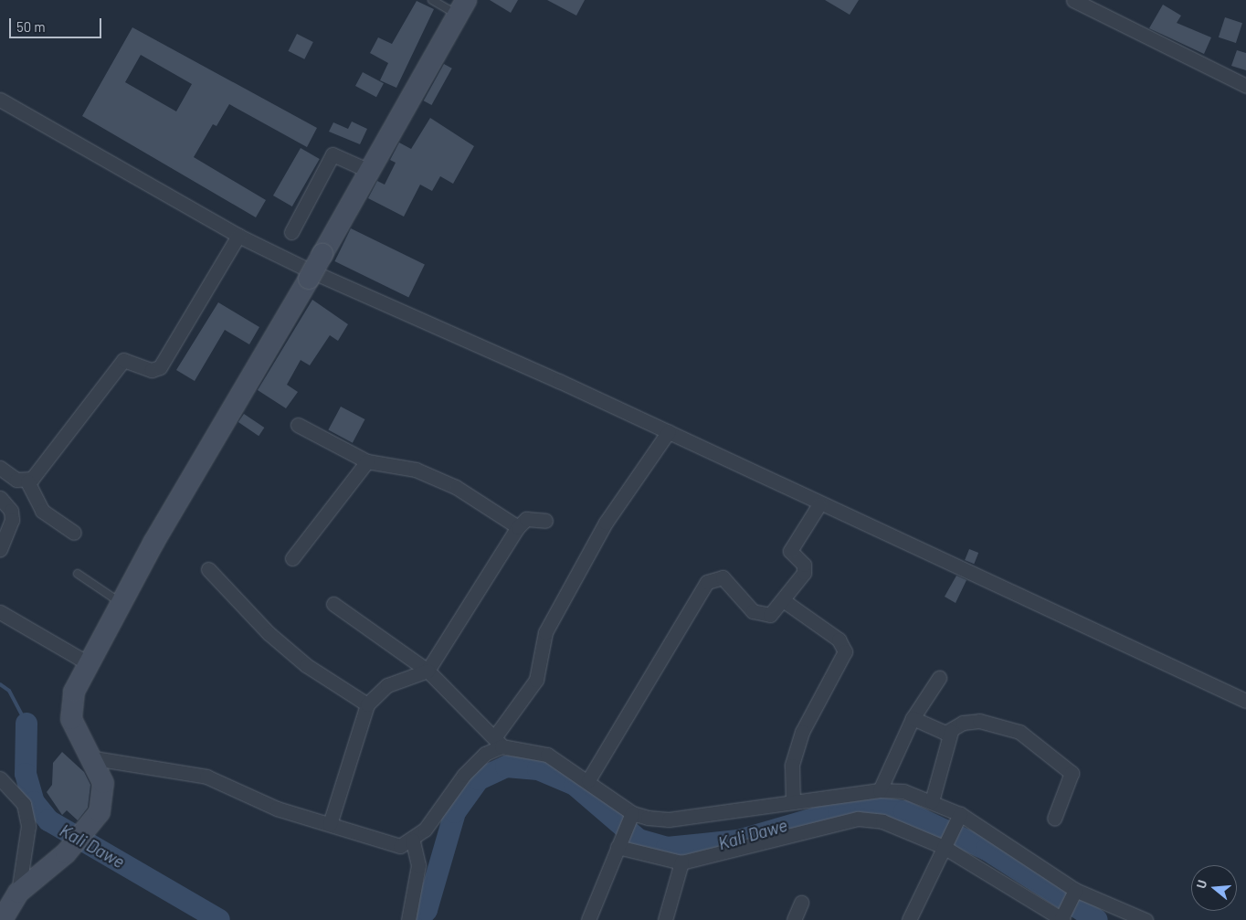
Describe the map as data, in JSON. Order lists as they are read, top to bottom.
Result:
{
  "water": ["Kali Dawe"],
  "scale_bar": "50 m",
  "north": "left"
}
